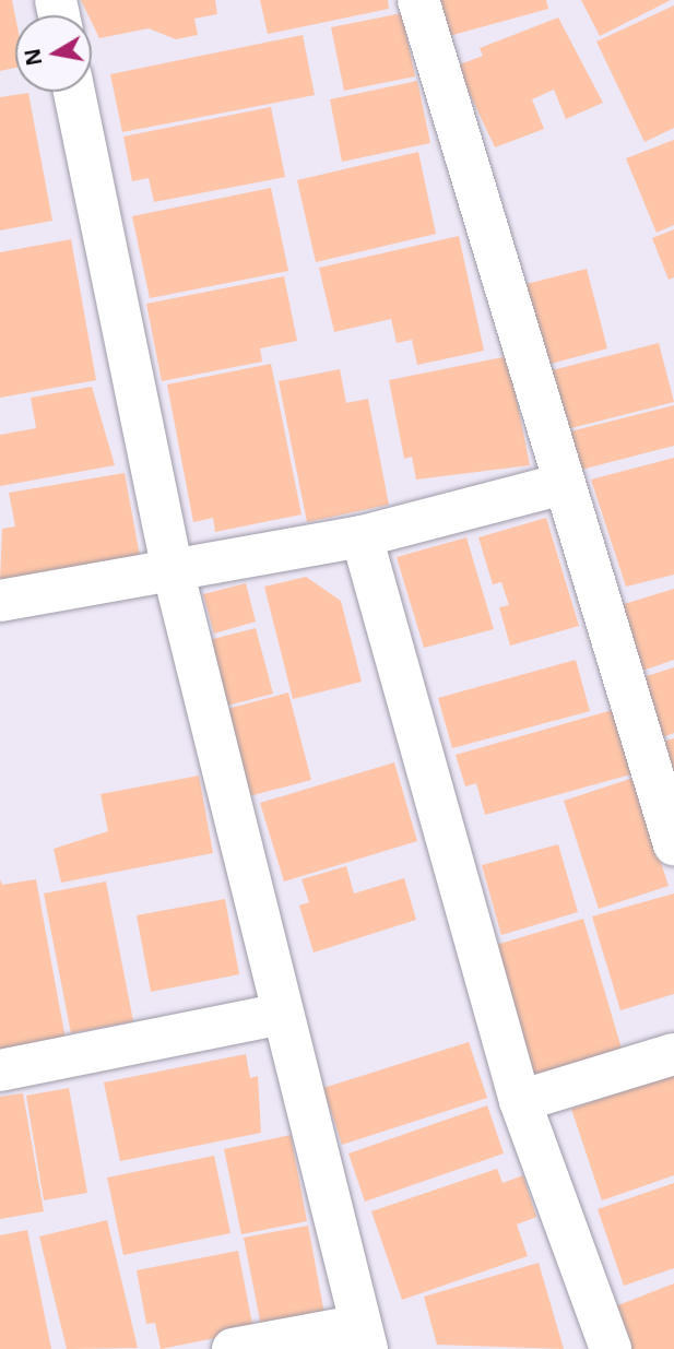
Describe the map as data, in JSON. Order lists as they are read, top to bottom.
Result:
{
  "north": "left"
}
